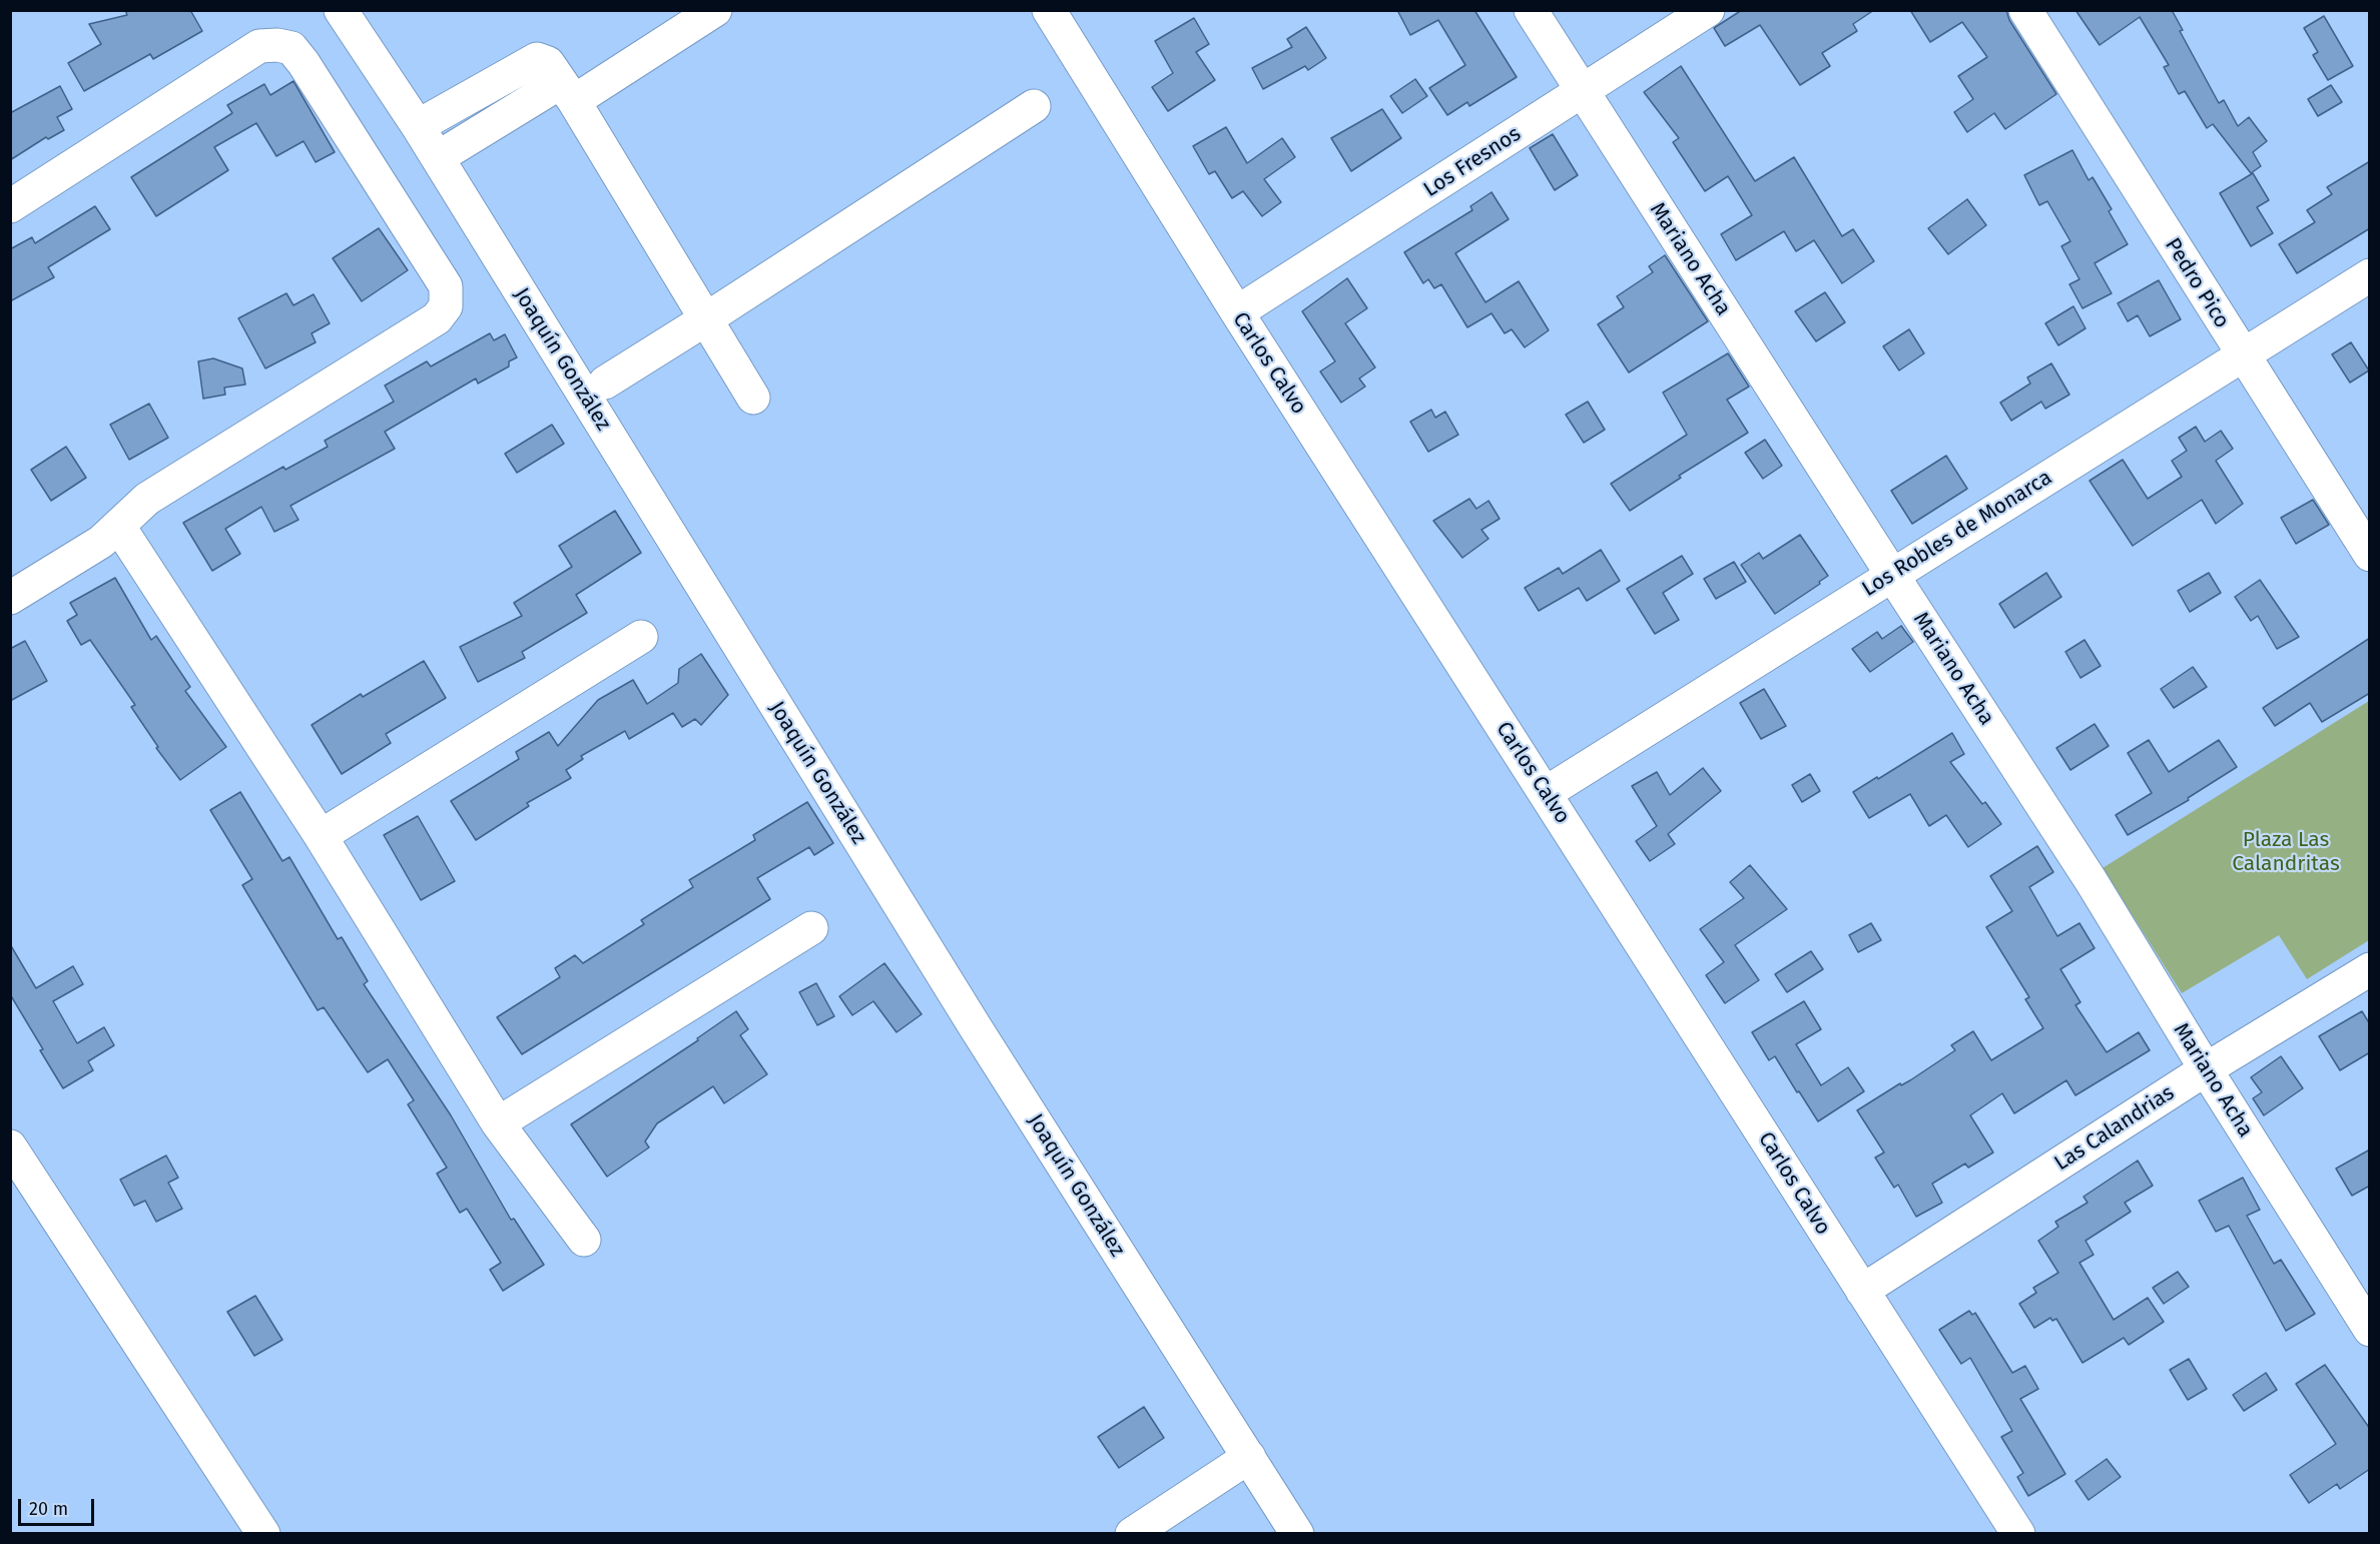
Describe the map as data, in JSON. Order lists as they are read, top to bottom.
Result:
{
  "streets": {
    "street": [
      "Los Fresnos",
      "Mariano Acha",
      "Pedro Pico",
      "Joaquín González",
      "Carlos Calvo",
      "Los Robles de Monarca",
      "Las Calandrias"
    ]
  },
  "crossings": [
    ["Los Fresnos", "Mariano Acha"],
    ["Los Fresnos", "Carlos Calvo"],
    ["Mariano Acha", "Los Robles de Monarca"],
    ["Mariano Acha", "Las Calandrias"],
    ["Pedro Pico", "Los Robles de Monarca"],
    ["Carlos Calvo", "Los Robles de Monarca"],
    ["Carlos Calvo", "Las Calandrias"]
  ],
  "parks": ["Plaza Las Calandritas"],
  "scale_bar": "20 m"
}
